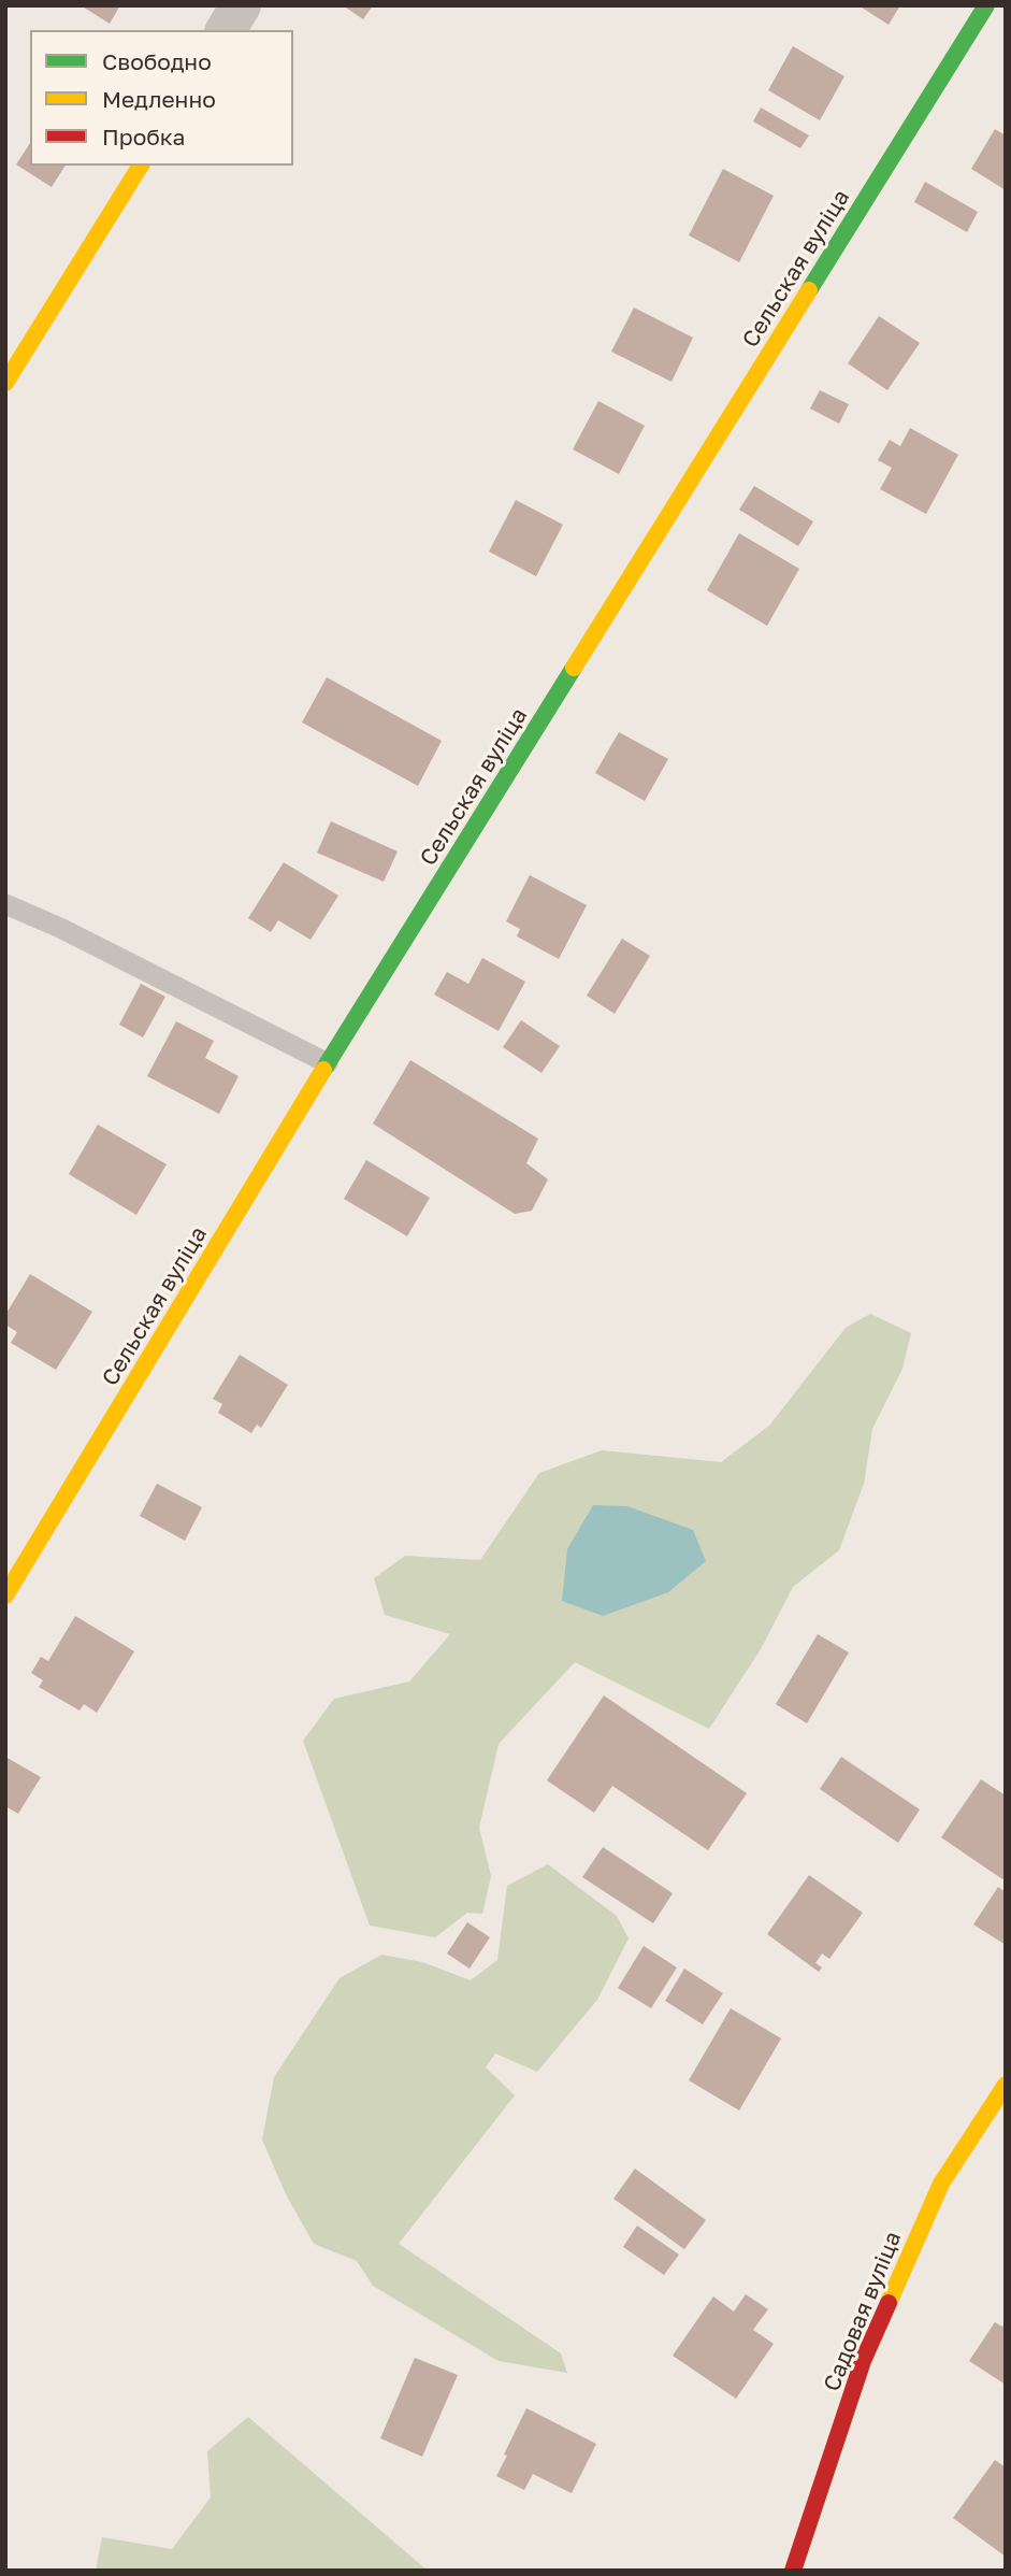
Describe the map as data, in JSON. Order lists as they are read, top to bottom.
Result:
{
  "streets": {
    "street": ["Сельская вуліца", "Садовая вуліца"]
  },
  "legend": ["Свободно", "Медленно", "Пробка"]
}
